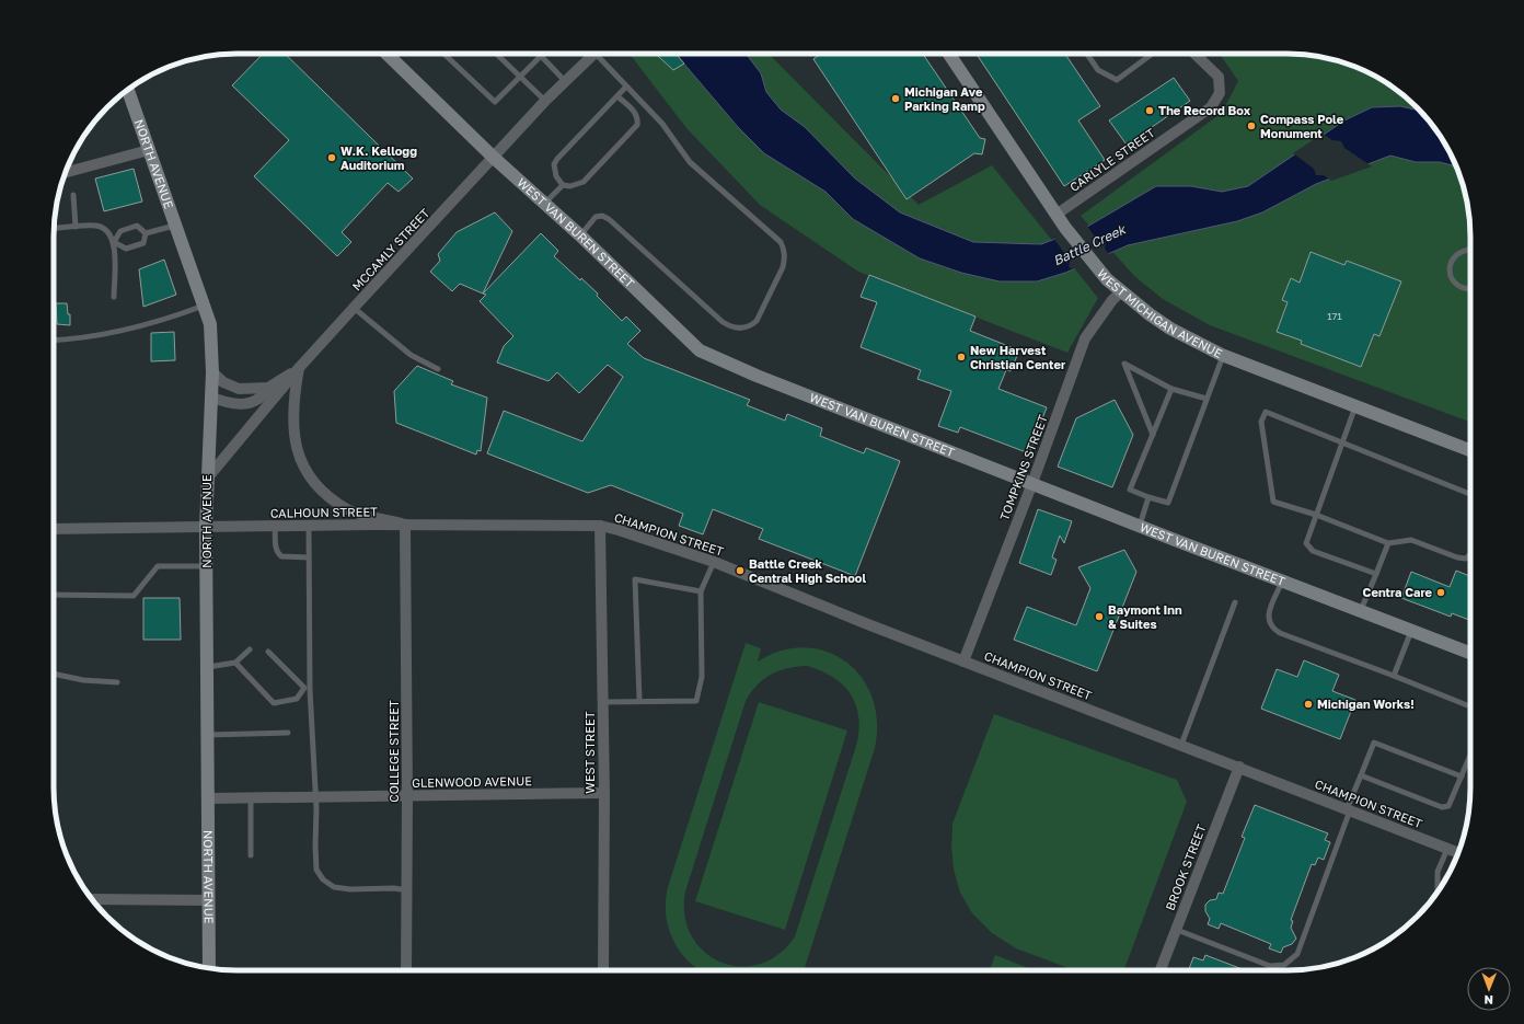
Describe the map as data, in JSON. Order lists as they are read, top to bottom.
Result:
{
  "streets": {
    "street": [
      "CARLYLE STREET",
      "NORTH AVENUE",
      "WEST VAN BUREN STREET",
      "MCCAMLY STREET",
      "WEST MICHIGAN AVENUE",
      "TOMPKINS STREET",
      "CALHOUN STREET",
      "CHAMPION STREET",
      "COLLEGE STREET",
      "WEST STREET",
      "GLENWOOD AVENUE",
      "BROOK STREET"
    ]
  },
  "crossings": [
    ["CARLYLE STREET", "WEST MICHIGAN AVENUE"],
    ["NORTH AVENUE", "MCCAMLY STREET"],
    ["NORTH AVENUE", "CALHOUN STREET"],
    ["NORTH AVENUE", "GLENWOOD AVENUE"],
    ["WEST VAN BUREN STREET", "MCCAMLY STREET"],
    ["WEST VAN BUREN STREET", "TOMPKINS STREET"],
    ["WEST MICHIGAN AVENUE", "TOMPKINS STREET"],
    ["TOMPKINS STREET", "CHAMPION STREET"],
    ["CALHOUN STREET", "CHAMPION STREET"],
    ["CALHOUN STREET", "COLLEGE STREET"],
    ["CALHOUN STREET", "WEST STREET"],
    ["CHAMPION STREET", "WEST STREET"],
    ["CHAMPION STREET", "BROOK STREET"],
    ["COLLEGE STREET", "GLENWOOD AVENUE"],
    ["WEST STREET", "GLENWOOD AVENUE"]
  ],
  "water": ["Battle Creek"],
  "places": [
    "Michigan Ave Parking Ramp",
    "The Record Box",
    "Compass Pole Monument",
    "W.K. Kellogg Auditorium",
    "New Harvest Christian Center",
    "Battle Creek Central High School",
    "Centra Care",
    "Baymont Inn & Suites",
    "Michigan Works!"
  ],
  "house_numbers": ["171"],
  "north": "bottom"
}
